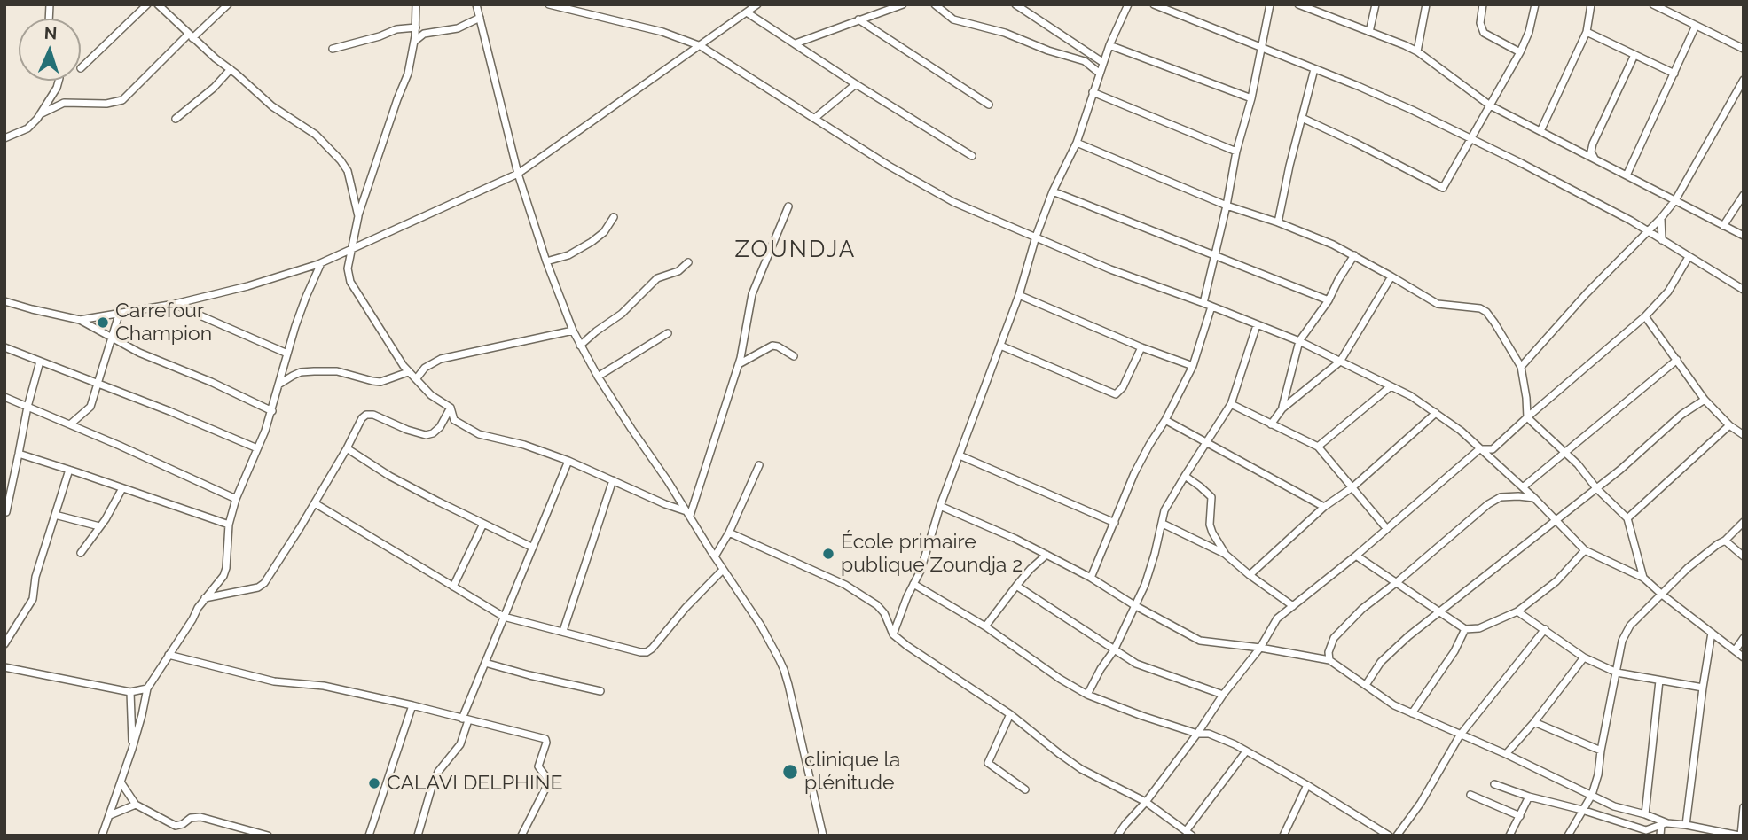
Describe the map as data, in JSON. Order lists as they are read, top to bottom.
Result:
{
  "districts": ["ZOUNDJA"],
  "places": [
    "Carrefour Champion",
    "École primaire publique Zoundja 2",
    "clinique la plénitude",
    "CALAVI DELPHINE"
  ],
  "north": "top"
}
